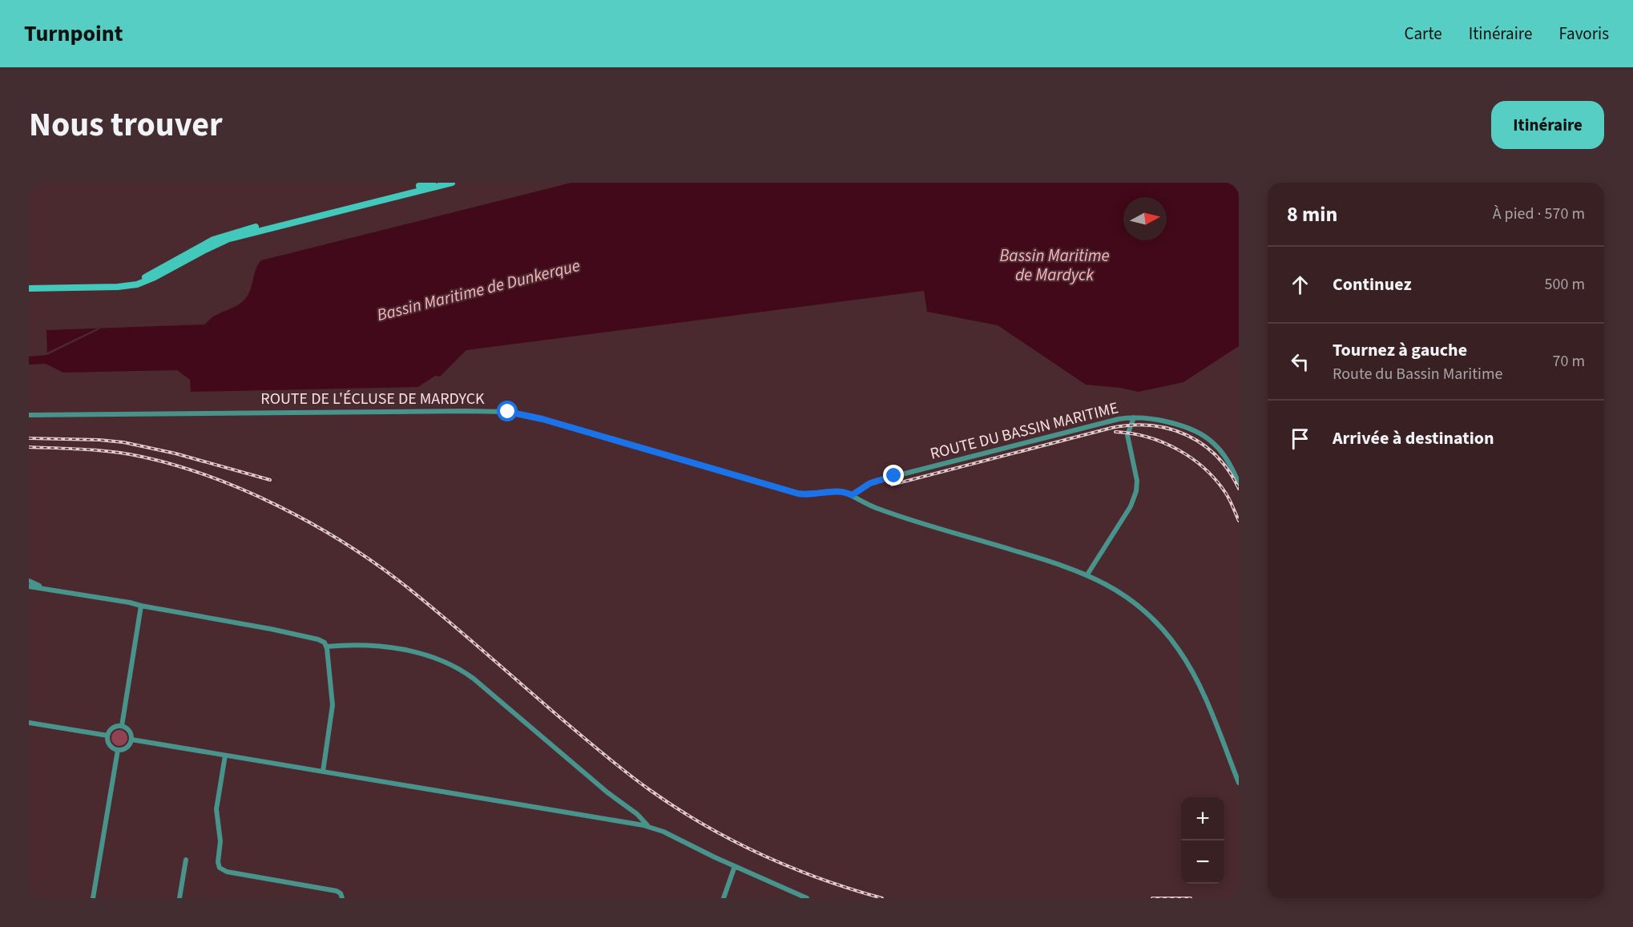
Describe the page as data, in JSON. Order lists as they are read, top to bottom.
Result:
{
  "streets": {
    "street": ["ROUTE DE L'ÉCLUSE DE MARDYCK", "ROUTE DU BASSIN MARITIME"]
  },
  "crossings": [
    ["ROUTE DE L'ÉCLUSE DE MARDYCK", "ROUTE DU BASSIN MARITIME"]
  ],
  "water": ["Bassin Maritime de Mardyck", "Bassin Maritime de Dunkerque"],
  "north": "right",
  "page": {
    "header": "Turnpoint",
    "nav": ["Carte", "Itinéraire", "Favoris"],
    "title": "Nous trouver",
    "buttons": "Itinéraire",
    "heading": ["8 min", "À pied · 570 m"],
    "list": [
      ["Continuez", "500 m"],
      ["Tournez à gauche", "Route du Bassin Maritime", "70 m"],
      "Arrivée à destination"
    ],
    "map_buttons": ["+", "−"]
  }
}
